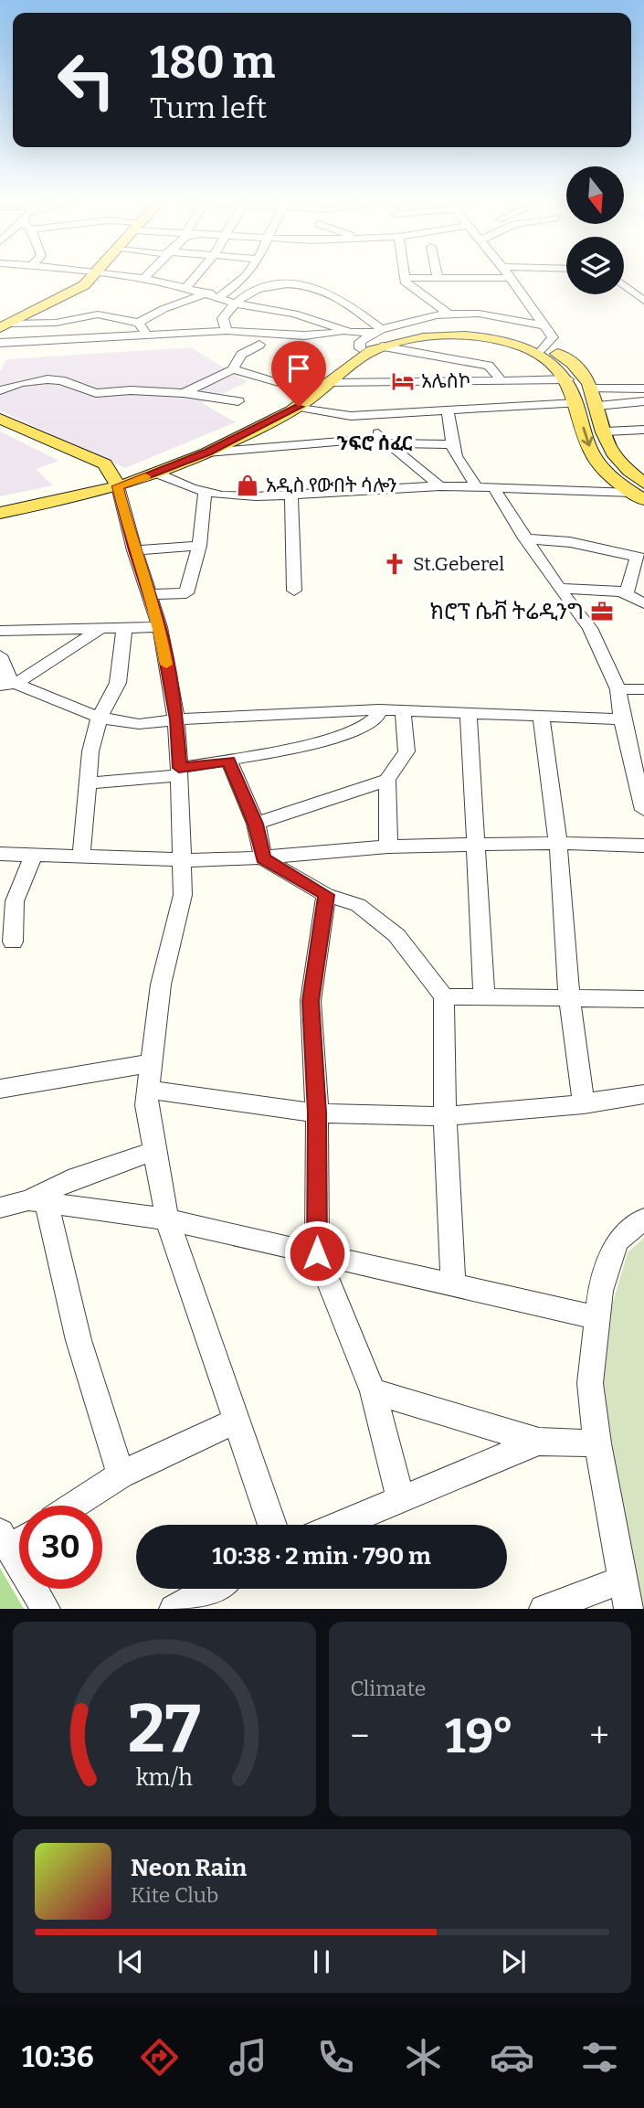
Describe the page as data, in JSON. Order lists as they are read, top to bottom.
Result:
{
  "districts": ["ንፍሮ ሰፈር"],
  "places": {
    "hotel": ["አሌስኮ"],
    "shop": ["አዲስ የውበት ሳሎን"],
    "church": ["St.Geberel"],
    "office": ["ክሮፕ ሴቭ ትሬዲንግ"]
  },
  "north": "bottom",
  "page": {
    "turn": ["180 m", "Turn left"],
    "limit": "30",
    "trip": "10:38 · 2 min · 790 m",
    "tile": "Climate",
    "heat": ["−", "19°", "+"],
    "song": ["Neon Rain", "Kite Club"],
    "tabs": "10:36",
    "gauge": ["27", "km/h"]
  }
}
